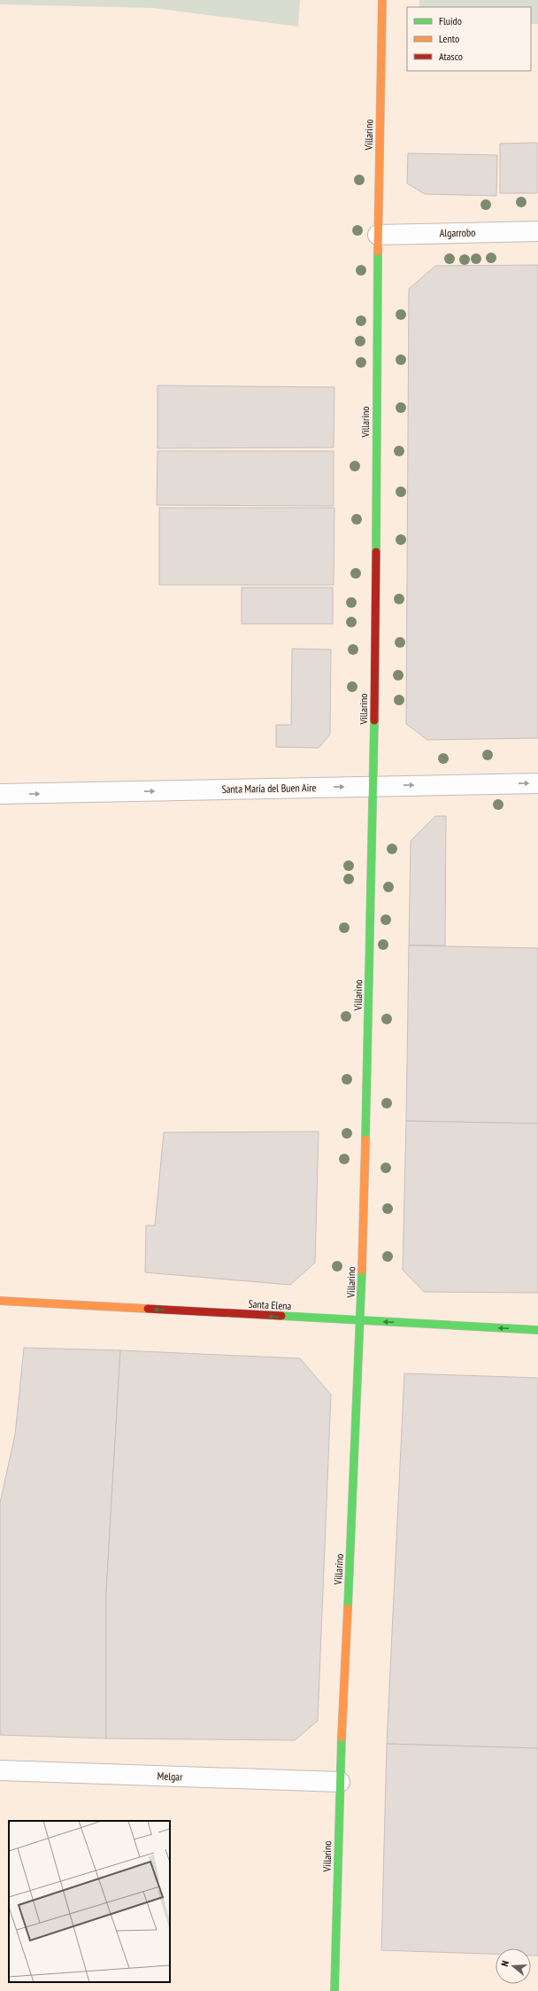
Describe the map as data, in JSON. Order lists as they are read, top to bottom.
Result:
{
  "streets": {
    "street": [
      "Villarino",
      "Algarrobo",
      "Santa María del Buen Aire",
      "Santa Elena",
      "Melgar"
    ]
  },
  "crossings": [
    ["Villarino", "Algarrobo"],
    ["Villarino", "Santa María del Buen Aire"],
    ["Villarino", "Santa Elena"],
    ["Villarino", "Melgar"]
  ],
  "one_way": ["Santa María del Buen Aire", "Santa Elena"],
  "legend": ["Fluido", "Lento", "Atasco"],
  "north": "left"
}
